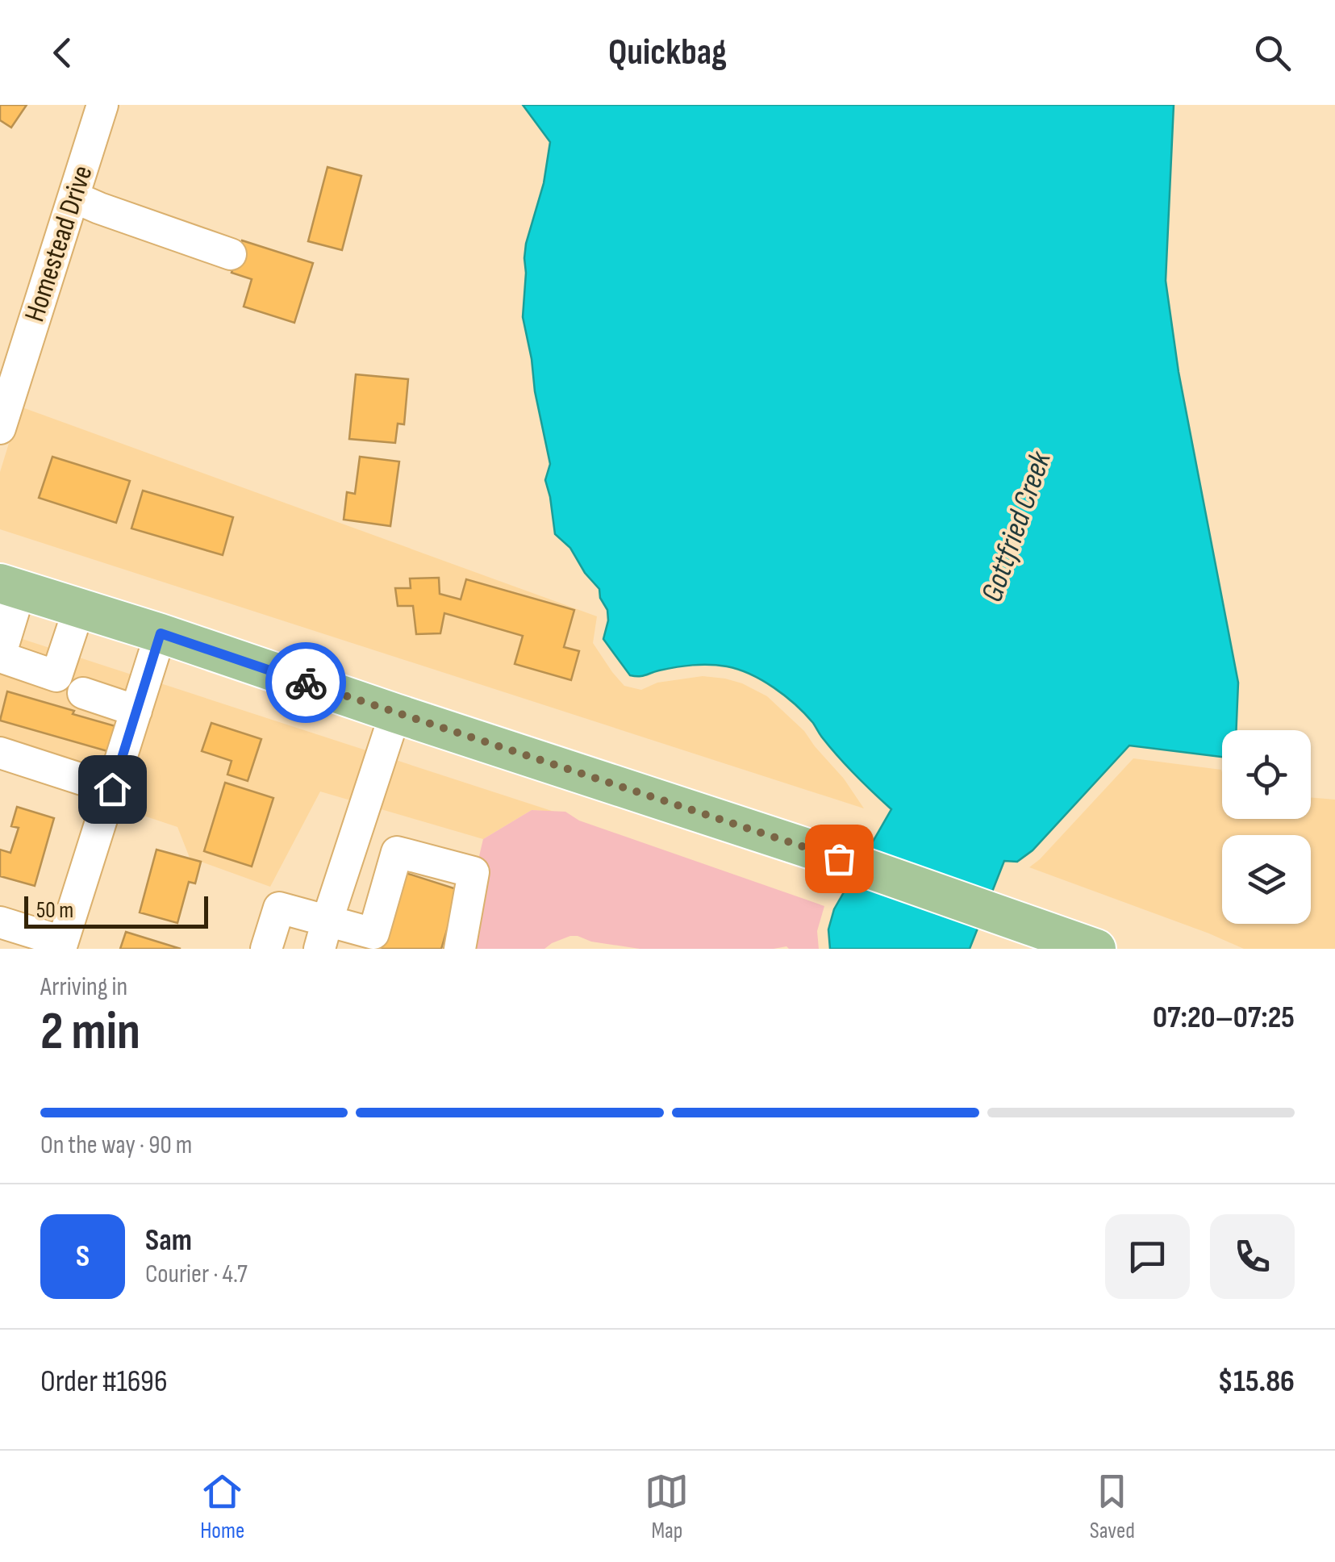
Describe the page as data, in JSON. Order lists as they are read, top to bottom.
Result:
{
  "streets": {
    "street": ["Homestead Drive"]
  },
  "water": ["Gottfried Creek"],
  "scale_bar": "50 m",
  "page": {
    "header": "Quickbag",
    "scale": "50 m",
    "heading": ["2 min", "Arriving in", "07:20–07:25"],
    "panel": [
      "Sam",
      "Courier · 4.7",
      "Order #1696",
      "$15.86"
    ],
    "bar": "On the way · 90 m",
    "round": "S",
    "tabs": ["Home", "Map", "Saved"]
  }
}
